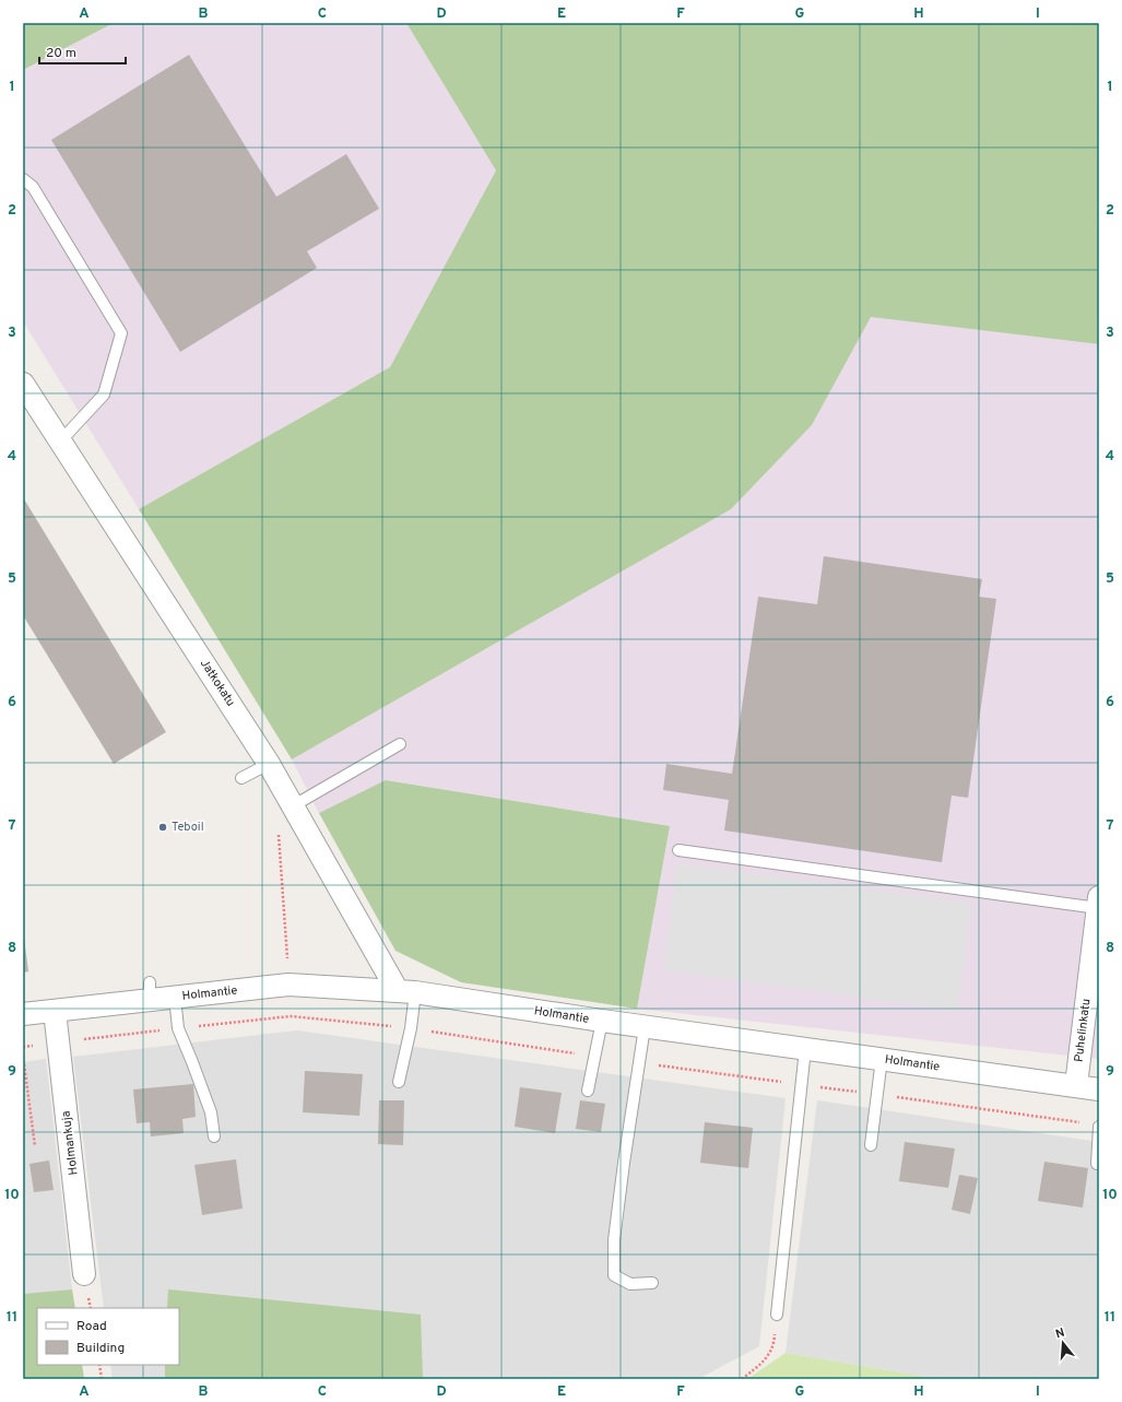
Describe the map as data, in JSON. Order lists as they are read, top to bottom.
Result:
{
  "streets": {
    "street": [
      "Jatkokatu",
      "Holmantie",
      "Puhelinkatu",
      "Holmankuja"
    ]
  },
  "crossings": [
    ["Jatkokatu", "Holmantie"],
    ["Holmantie", "Puhelinkatu"],
    ["Holmantie", "Holmankuja"]
  ],
  "places": ["Teboil"],
  "legend": ["Road", "Building"],
  "scale_bar": "20 m",
  "north": "top",
  "grid": {
    "columns": [
      "A",
      "B",
      "C",
      "D",
      "E",
      "F",
      "G",
      "H",
      "I"
    ],
    "rows": [
      "1",
      "2",
      "3",
      "4",
      "5",
      "6",
      "7",
      "8",
      "9",
      "10",
      "11"
    ]
  }
}
